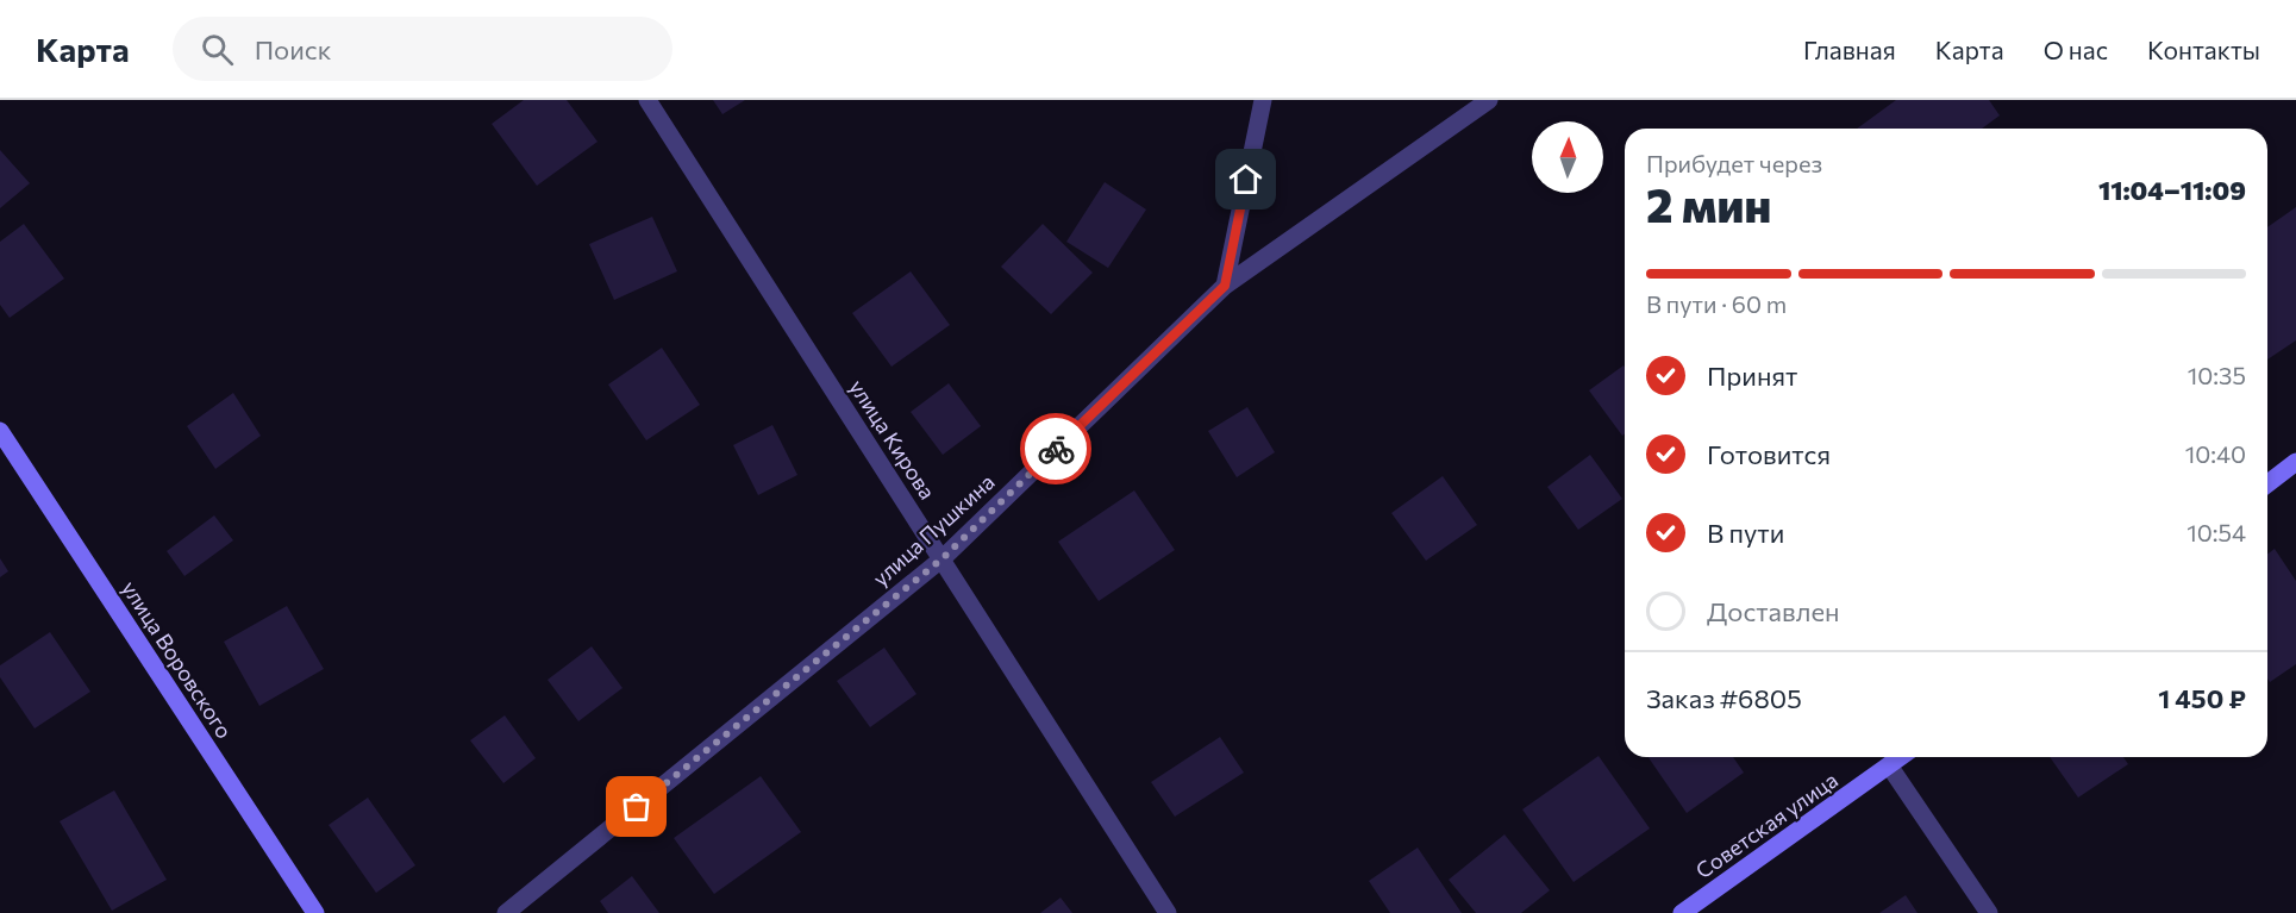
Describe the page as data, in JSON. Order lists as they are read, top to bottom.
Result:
{
  "streets": {
    "main road": ["улица Воровского", "Советская улица"],
    "street": ["улица Кирова", "улица Пушкина"]
  },
  "crossings": [
    ["улица Кирова", "улица Пушкина"]
  ],
  "north": "top",
  "page": {
    "header": "Карта",
    "search": "Поиск",
    "nav": [
      "Главная",
      "Карта",
      "О нас",
      "Контакты"
    ],
    "heading": ["2 мин", "Прибудет через", "11:04–11:09"],
    "panel": ["Заказ #6805", "1 450 ₽"],
    "bar": "В пути · 60 m",
    "list": [
      ["Принят", "10:35"],
      ["Готовится", "10:40"],
      ["В пути", "10:54"],
      "Доставлен"
    ]
  }
}
